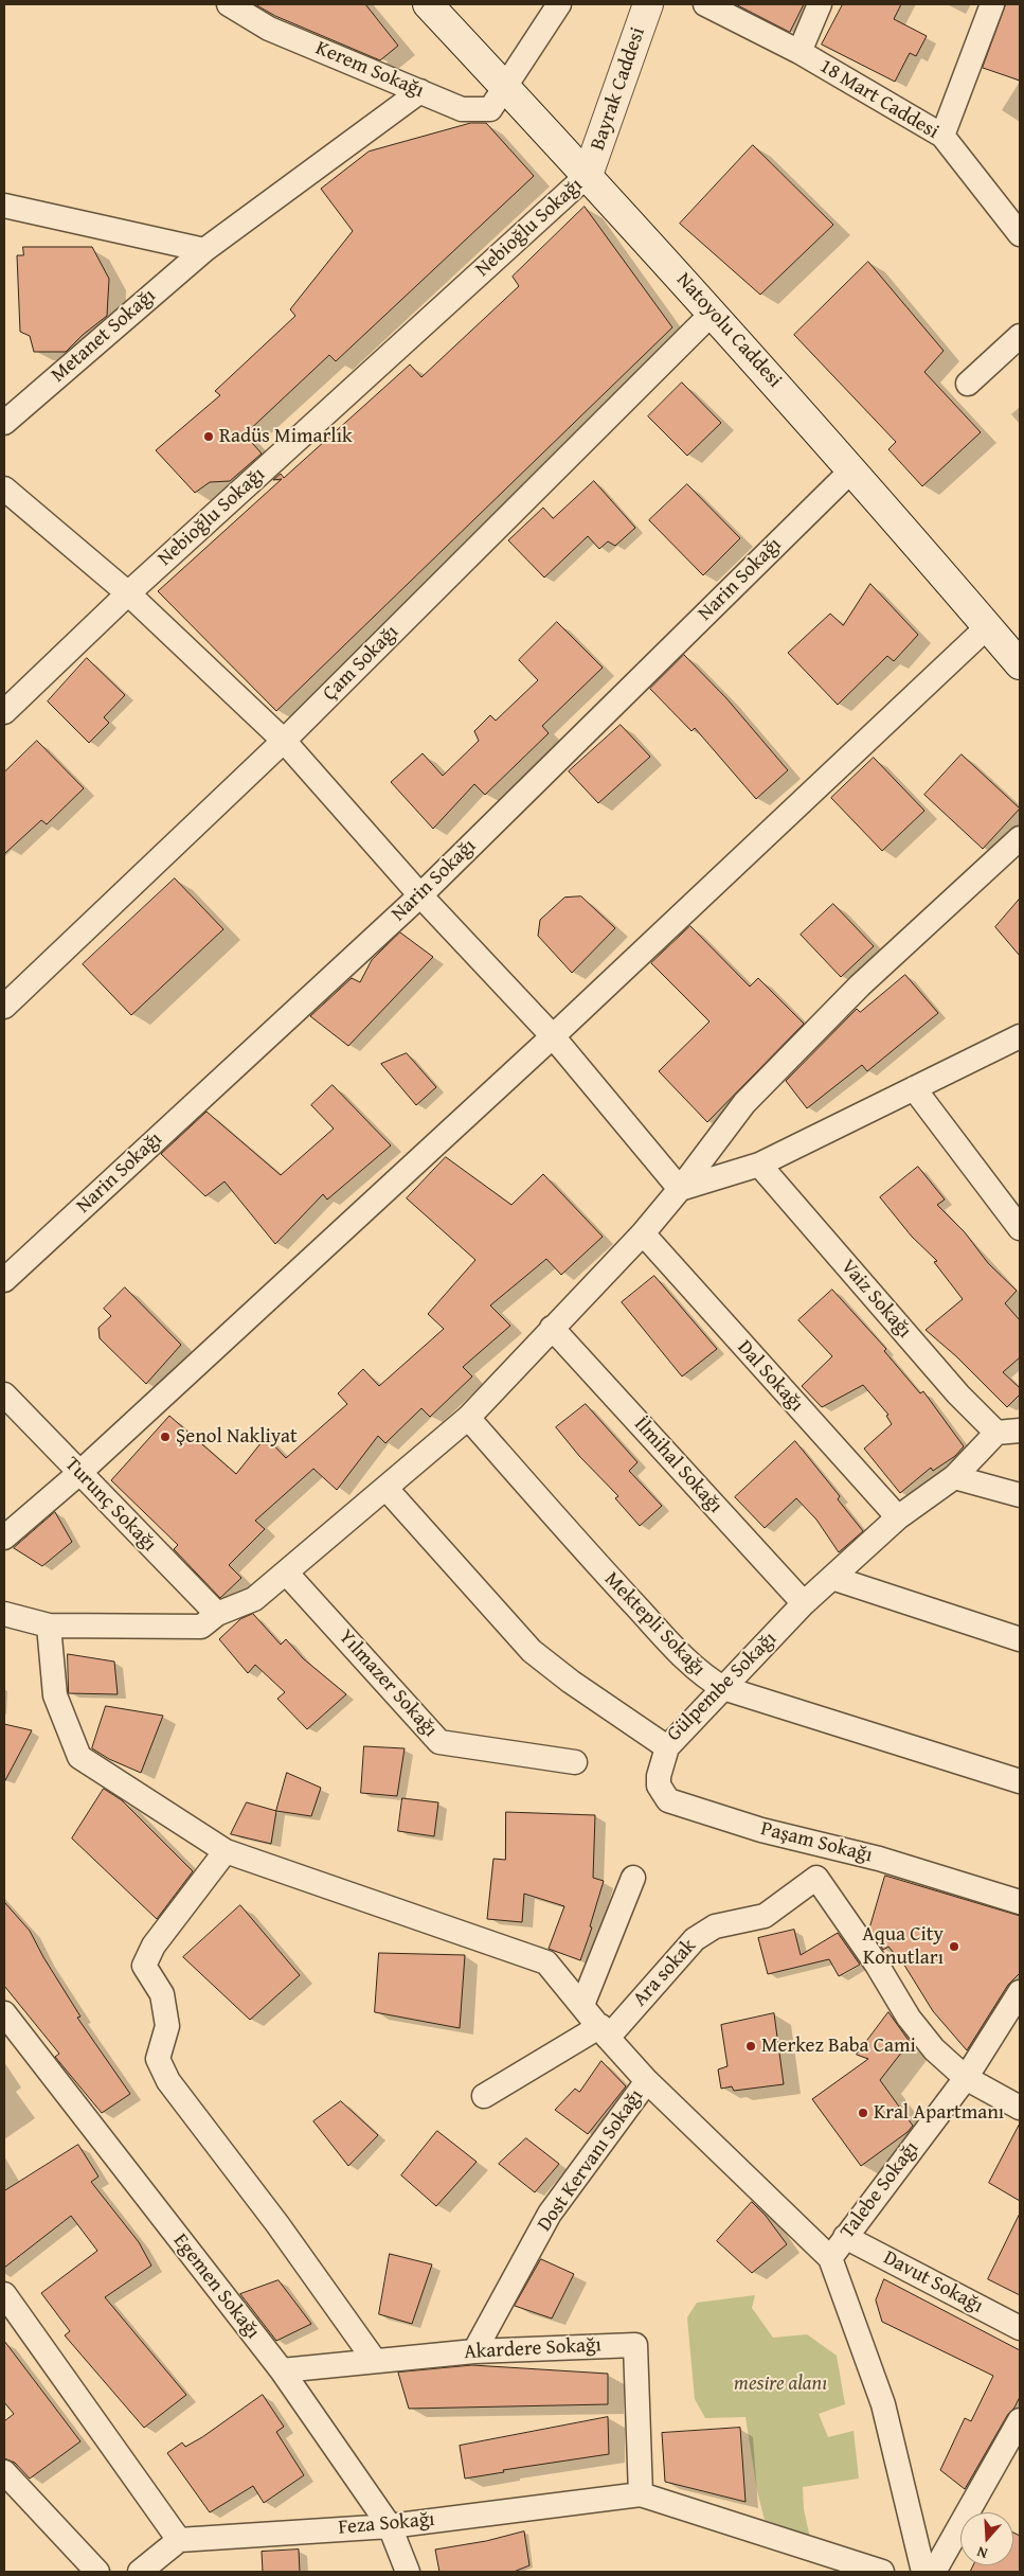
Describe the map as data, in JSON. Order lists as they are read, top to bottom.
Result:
{
  "streets": {
    "main road": ["Bayrak Caddesi", "Natoyolu Caddesi"],
    "street": [
      "Kerem Sokağı",
      "18 Mart Caddesi",
      "Nebioğlu Sokağı",
      "Metanet Sokağı",
      "Narin Sokağı",
      "Çam Sokağı",
      "Vaiz Sokağı",
      "Dal Sokağı",
      "İlmihal Sokağı",
      "Turunç Sokağı",
      "Mektepli Sokağı",
      "Yılmazer Sokağı",
      "Gülpembe Sokağı",
      "Paşam Sokağı",
      "Ara sokak",
      "Dost Kervanı Sokağı",
      "Talebe Sokağı",
      "Davut Sokağı",
      "Egemen Sokağı",
      "Akardere Sokağı",
      "Feza Sokağı"
    ]
  },
  "crossings": [
    ["Kerem Sokağı", "Natoyolu Caddesi"],
    ["Kerem Sokağı", "Metanet Sokağı"],
    ["Bayrak Caddesi", "Nebioğlu Sokağı"],
    ["Bayrak Caddesi", "Natoyolu Caddesi"],
    ["Nebioğlu Sokağı", "Natoyolu Caddesi"],
    ["Natoyolu Caddesi", "Narin Sokağı"],
    ["Natoyolu Caddesi", "Çam Sokağı"],
    ["Vaiz Sokağı", "Gülpembe Sokağı"],
    ["Dal Sokağı", "Gülpembe Sokağı"],
    ["İlmihal Sokağı", "Gülpembe Sokağı"],
    ["Mektepli Sokağı", "Gülpembe Sokağı"],
    ["Gülpembe Sokağı", "Paşam Sokağı"],
    ["Dost Kervanı Sokağı", "Akardere Sokağı"],
    ["Talebe Sokağı", "Davut Sokağı"],
    ["Egemen Sokağı", "Akardere Sokağı"],
    ["Egemen Sokağı", "Feza Sokağı"],
    ["Akardere Sokağı", "Feza Sokağı"]
  ],
  "parks": ["mesire alanı"],
  "places": [
    "Radüs Mimarlık",
    "Şenol Nakliyat",
    "Aqua City Konutları",
    "Merkez Baba Cami",
    "Kral Apartmanı"
  ],
  "north": "bottom"
}
